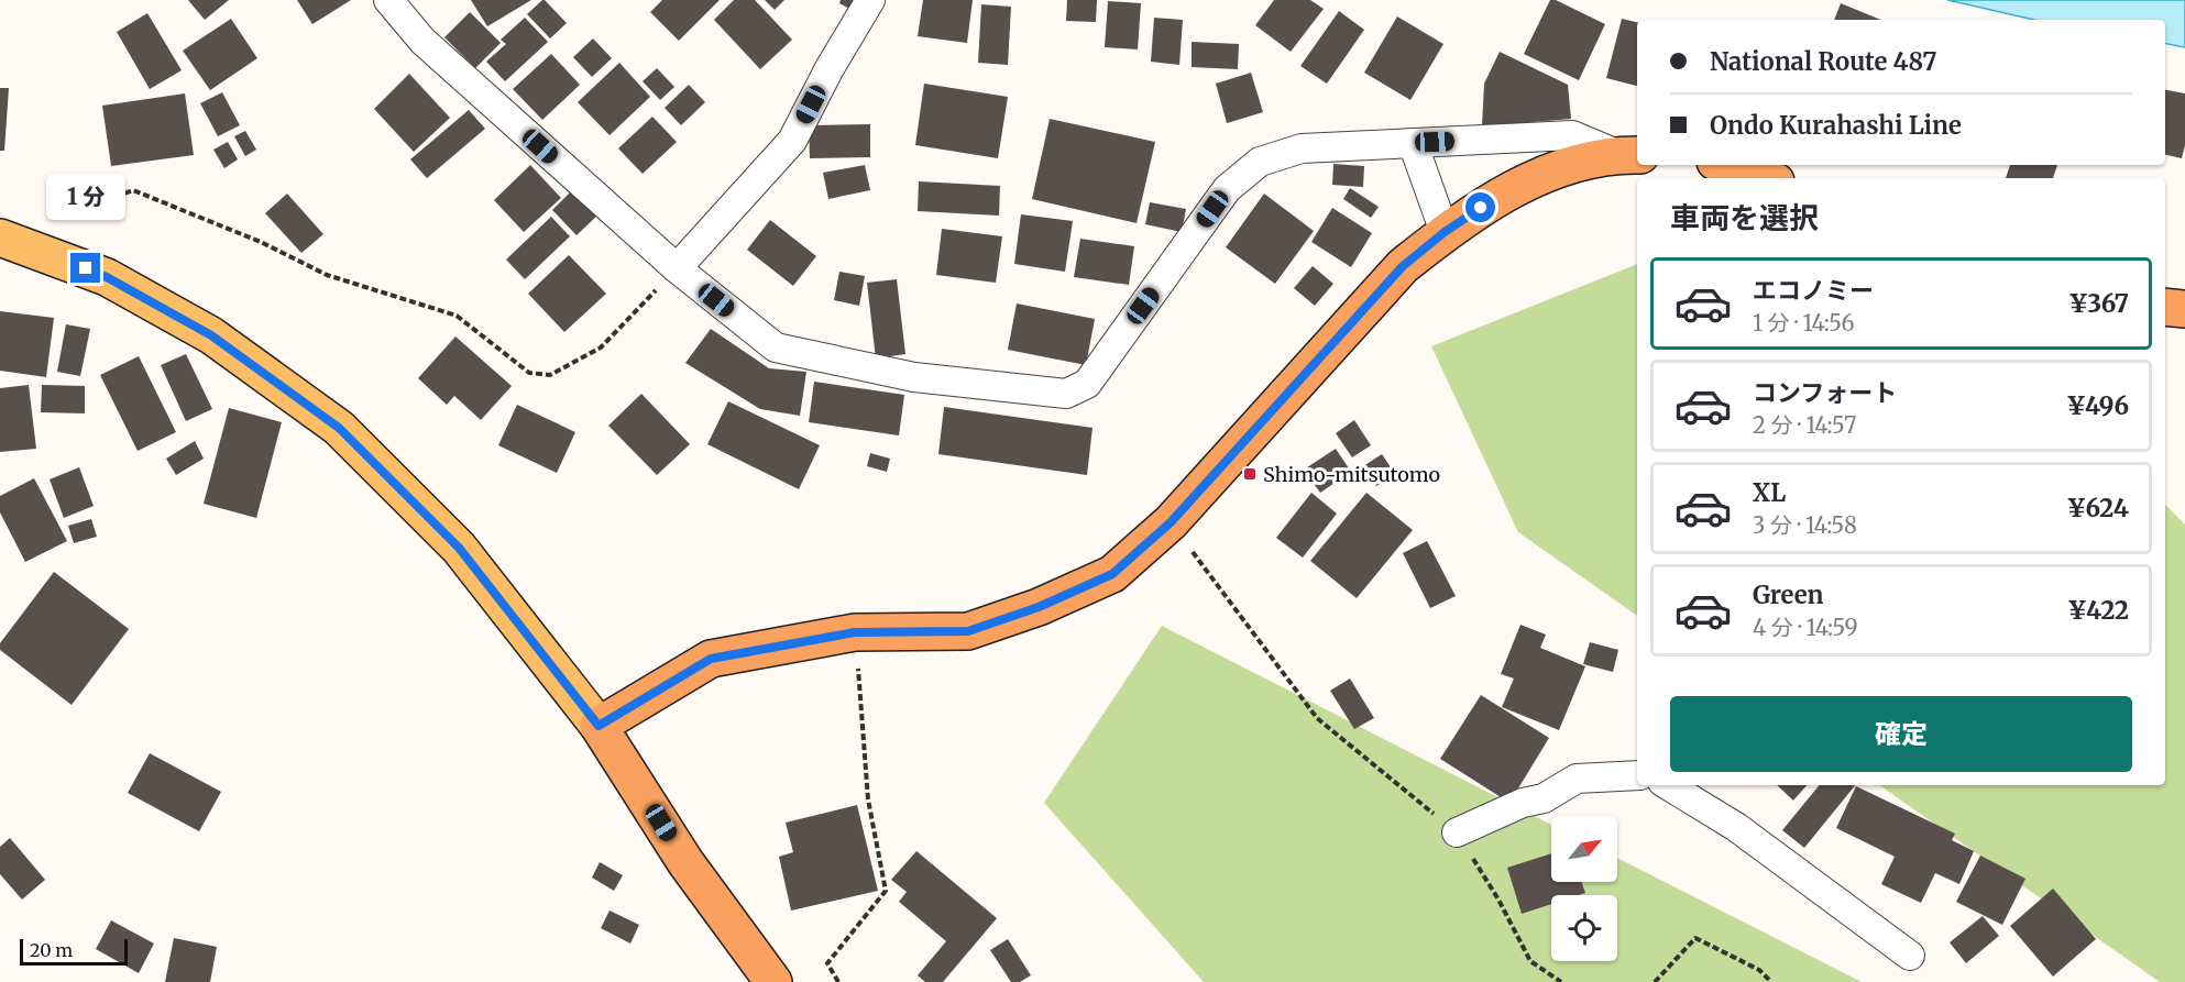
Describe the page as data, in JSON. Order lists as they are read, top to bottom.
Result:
{
  "places": {
    "transit": ["Shimo-mitsutomo"]
  },
  "scale_bar": "20 m",
  "north": "top right",
  "page": {
    "banner": ["National Route 487", "Ondo Kurahashi Line"],
    "bubble": "1 分",
    "heading": "車両を選択",
    "list": [
      {
        "name": "エコノミー",
        "note": "1 分 · 14:56",
        "value": "¥367"
      },
      {
        "name": "コンフォート",
        "note": "2 分 · 14:57",
        "value": "¥496"
      },
      {
        "name": "XL",
        "note": "3 分 · 14:58",
        "value": "¥624"
      },
      {
        "name": "Green",
        "note": "4 分 · 14:59",
        "value": "¥422"
      }
    ],
    "buttons": "確定",
    "scale": "20 m"
  }
}
